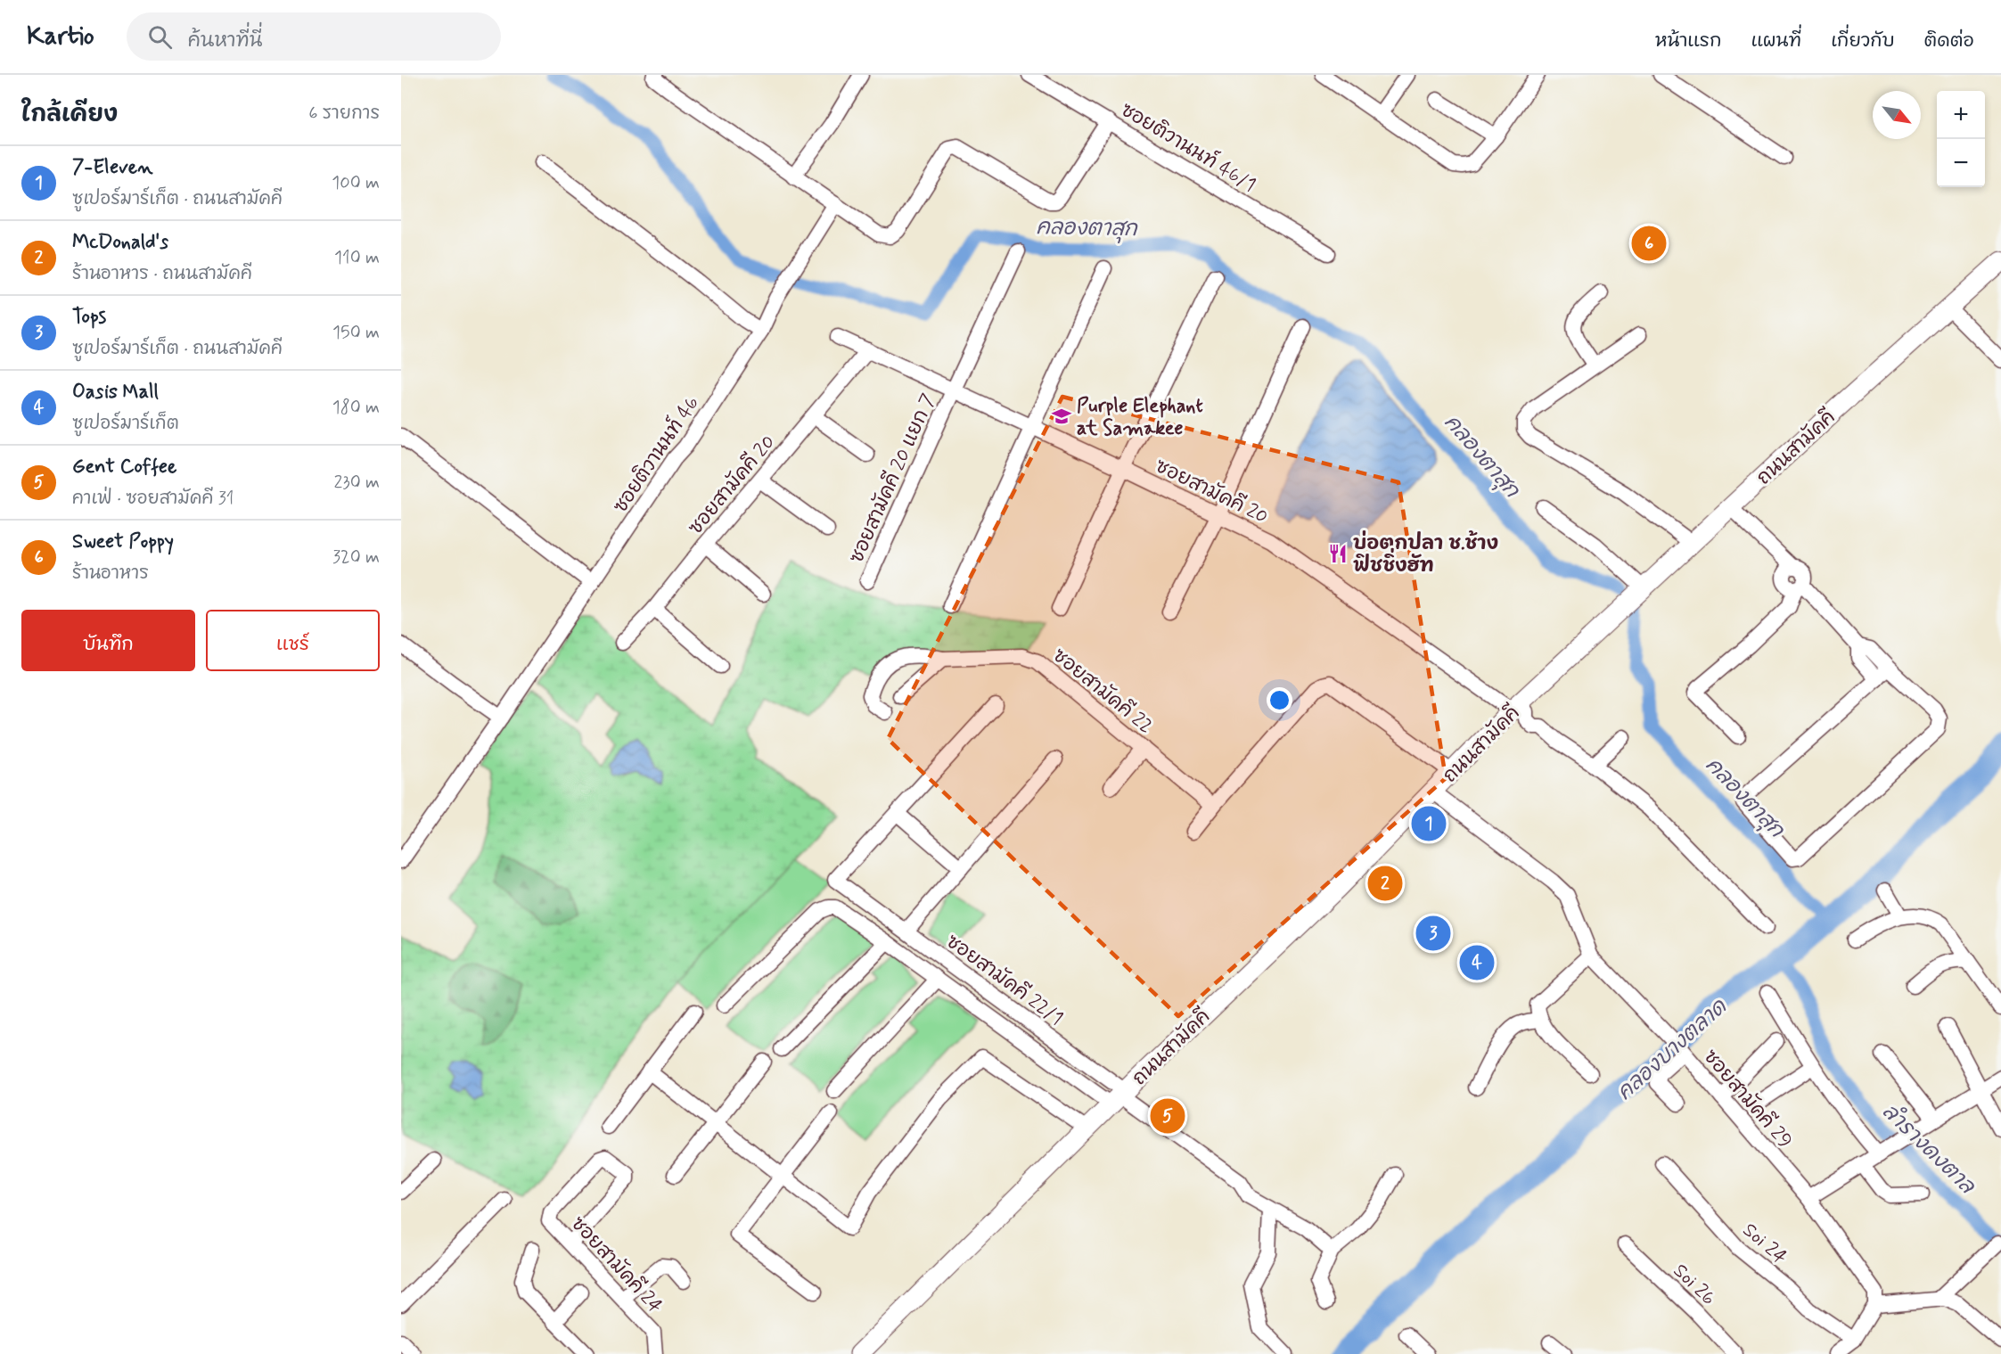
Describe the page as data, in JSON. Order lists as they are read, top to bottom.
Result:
{
  "streets": {
    "main road": ["ถนนสามัคคี"],
    "street": [
      "ซอยติวานนท์ 46/1",
      "ซอยติวานนท์ 46",
      "ซอยสามัคคี 20 แยก 7",
      "ซอยสามัคคี 20",
      "ซอยสามัคคี 22",
      "ซอยสามัคคี 22/1",
      "ซอยสามัคคี 29",
      "Soi 24",
      "ซอยสามัคคี 24",
      "Soi 26"
    ]
  },
  "crossings": [
    ["ถนนสามัคคี", "ซอยสามัคคี 20"],
    ["ถนนสามัคคี", "ซอยสามัคคี 22/1"],
    ["ซอยสามัคคี 20 แยก 7", "ซอยสามัคคี 20"]
  ],
  "water": ["คลองตาสุก", "คลองบางตลาด", "ลำรางดงตาล"],
  "places": {
    "school or university": ["Purple Elephant at Samakee"],
    "restaurant": ["บ่อตกปลา ช.ช้าง ฟิชชิ่งฮัท"]
  },
  "north": "bottom right",
  "page": {
    "header": "Kartio",
    "search": "ค้นหาที่นี่",
    "nav": [
      "หน้าแรก",
      "แผนที่",
      "เกี่ยวกับ",
      "ติดต่อ"
    ],
    "heading": ["ใกล้เคียง", "6 รายการ"],
    "map_buttons": ["+", "−"],
    "list": [
      {
        "mark": "1",
        "name": "7-Eleven",
        "note": "ซูเปอร์มาร์เก็ต · ถนนสามัคคี",
        "value": "100 m"
      },
      {
        "mark": "2",
        "name": "McDonald's",
        "note": "ร้านอาหาร · ถนนสามัคคี",
        "value": "110 m"
      },
      {
        "mark": "3",
        "name": "Tops",
        "note": "ซูเปอร์มาร์เก็ต · ถนนสามัคคี",
        "value": "150 m"
      },
      {
        "mark": "4",
        "name": "Oasis Mall",
        "note": "ซูเปอร์มาร์เก็ต",
        "value": "180 m"
      },
      {
        "mark": "5",
        "name": "Gent Coffee",
        "note": "คาเฟ่ · ซอยสามัคคี 31",
        "value": "230 m"
      },
      {
        "mark": "6",
        "name": "Sweet Poppy",
        "note": "ร้านอาหาร",
        "value": "320 m"
      }
    ],
    "pins": [
      "6",
      "1",
      "2",
      "3",
      "4",
      "5"
    ],
    "buttons": ["บันทึก", "แชร์"]
  }
}
